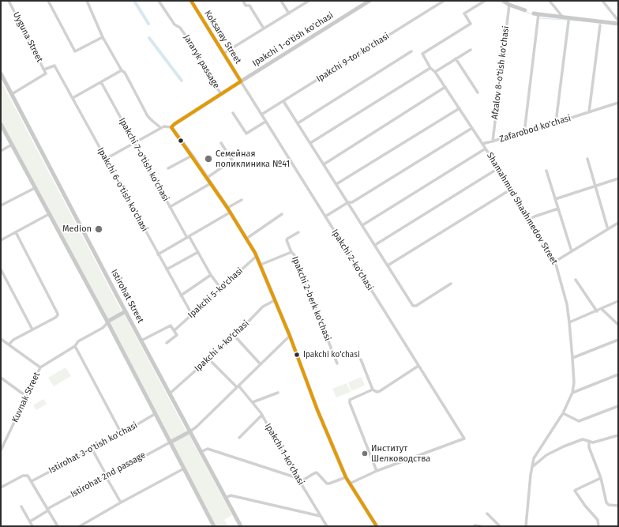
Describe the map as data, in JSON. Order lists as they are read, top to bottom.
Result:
{
  "streets": {
    "main road": ["Koksaray Street", "Ipakchi 1-o'tish ko'chasi", "Istirohat Street"],
    "street": [
      "Uyguna Street",
      "Ipakchi 9-tor ko'chasi",
      "Jararyk passage",
      "Afzalov 8-o'tish ko'chasi",
      "Zafarobod ko'chasi",
      "Ipakchi 7-o'tish ko'chasi",
      "Ipakchi 6-o'tish ko'chasi",
      "Shamahmud Shaahmedov Street",
      "Ipakchi 2-ko'chasi",
      "Ipakchi 5-ko'chasi",
      "Ipakchi 2-berk ko'chasi",
      "Ipakchi 4-ko'chasi",
      "Kuvnak Street",
      "Istirohat 3-o'tish ko'chasi",
      "Ipakchi 1-ko'chasi",
      "Istirohat 2nd passage"
    ]
  },
  "crossings": [
    ["Uyguna Street", "Ipakchi 6-o'tish ko'chasi"],
    ["Uyguna Street", "Istirohat Street"],
    ["Koksaray Street", "Ipakchi 1-o'tish ko'chasi"],
    ["Koksaray Street", "Ipakchi 2-ko'chasi"],
    ["Ipakchi 1-o'tish ko'chasi", "Ipakchi 2-ko'chasi"],
    ["Ipakchi 9-tor ko'chasi", "Ipakchi 2-ko'chasi"],
    ["Afzalov 8-o'tish ko'chasi", "Zafarobod ko'chasi"],
    ["Zafarobod ko'chasi", "Shamahmud Shaahmedov Street"],
    ["Ipakchi 7-o'tish ko'chasi", "Ipakchi 5-ko'chasi"],
    ["Ipakchi 6-o'tish ko'chasi", "Ipakchi 5-ko'chasi"],
    ["Istirohat Street", "Ipakchi 4-ko'chasi"],
    ["Ipakchi 4-ko'chasi", "Ipakchi 1-ko'chasi"]
  ],
  "places": [
    "Семейная поликлиника №41",
    "Medion",
    "Ipakchi ko'chasi",
    "Институт Шелководства"
  ]
}
